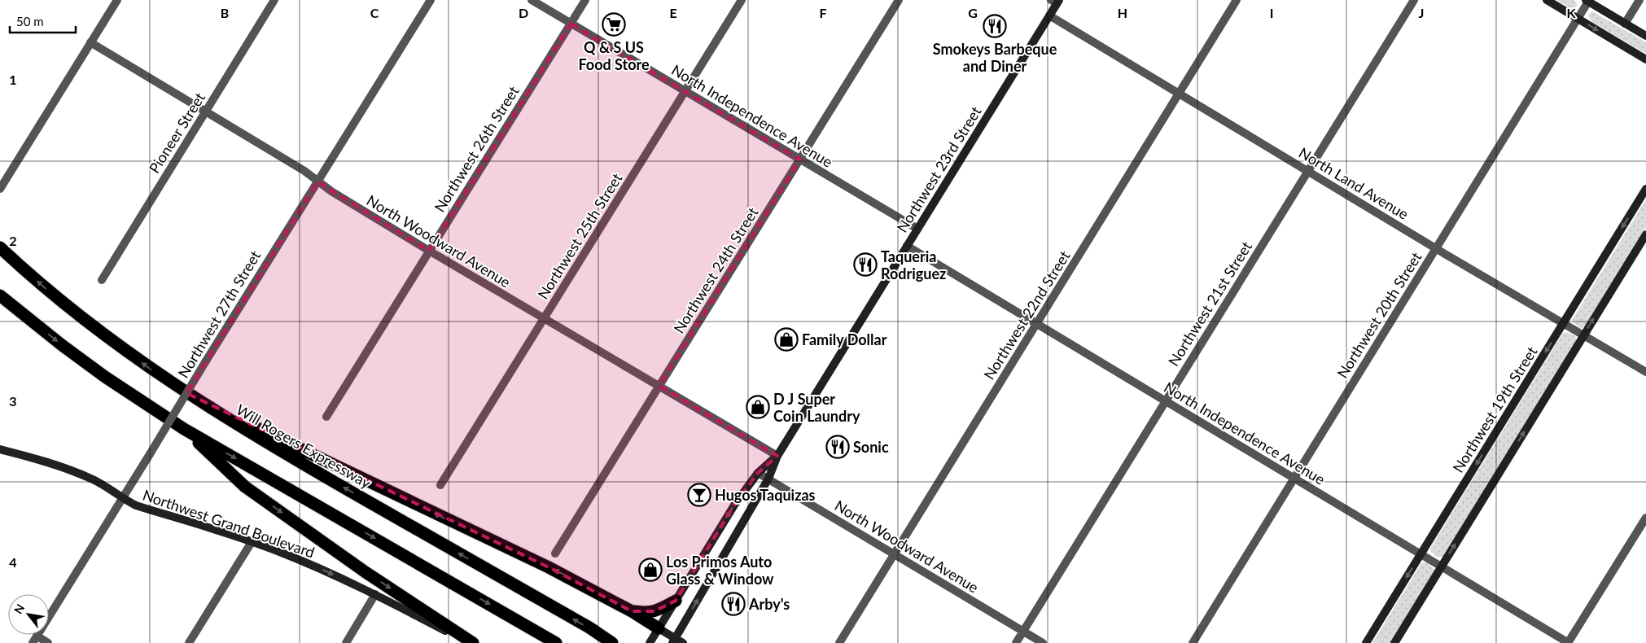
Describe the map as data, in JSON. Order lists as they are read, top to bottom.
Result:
{
  "streets": {
    "highway": ["Will Rogers Expressway"],
    "street": [
      "North Independence Avenue",
      "Pioneer Street",
      "Northwest 26th Street",
      "Northwest 23rd Street",
      "North Land Avenue",
      "Northwest 25th Street",
      "North Woodward Avenue",
      "Northwest 24th Street",
      "Northwest 21st Street",
      "Northwest 27th Street",
      "Northwest 22nd Street",
      "Northwest 20th Street",
      "Northwest 19th Street",
      "Northwest Grand Boulevard"
    ]
  },
  "crossings": [
    ["North Independence Avenue", "Northwest 26th Street"],
    ["North Independence Avenue", "Northwest 23rd Street"],
    ["North Independence Avenue", "Northwest 25th Street"],
    ["North Independence Avenue", "Northwest 24th Street"],
    ["North Independence Avenue", "Northwest 21st Street"],
    ["North Independence Avenue", "Northwest 22nd Street"],
    ["North Independence Avenue", "Northwest 20th Street"],
    ["North Independence Avenue", "Northwest 19th Street"],
    ["Pioneer Street", "North Woodward Avenue"],
    ["Northwest 26th Street", "North Woodward Avenue"],
    ["Northwest 23rd Street", "North Land Avenue"],
    ["Northwest 23rd Street", "North Woodward Avenue"],
    ["North Land Avenue", "Northwest 21st Street"],
    ["North Land Avenue", "Northwest 22nd Street"],
    ["North Land Avenue", "Northwest 20th Street"],
    ["North Land Avenue", "Northwest 19th Street"],
    ["Northwest 25th Street", "North Woodward Avenue"],
    ["North Woodward Avenue", "Northwest 24th Street"],
    ["North Woodward Avenue", "Northwest 21st Street"],
    ["North Woodward Avenue", "Northwest 27th Street"],
    ["North Woodward Avenue", "Northwest 22nd Street"],
    ["Northwest 27th Street", "Northwest Grand Boulevard"]
  ],
  "places": {
    "supermarket": ["Q & S US Food Store"],
    "restaurant": [
      "Smokeys Barbeque and Diner",
      "Taqueria Rodriguez",
      "Sonic",
      "Arby's"
    ],
    "shop": ["Family Dollar", "D J Super Coin Laundry", "Los Primos Auto Glass & Window"],
    "bar": ["Hugos Taquizas"]
  },
  "scale_bar": "50 m",
  "north": "top left",
  "grid": {
    "columns": [
      "B",
      "C",
      "D",
      "E",
      "F",
      "G",
      "H",
      "I",
      "J",
      "K"
    ],
    "rows": [
      "1",
      "2",
      "3",
      "4"
    ]
  }
}
